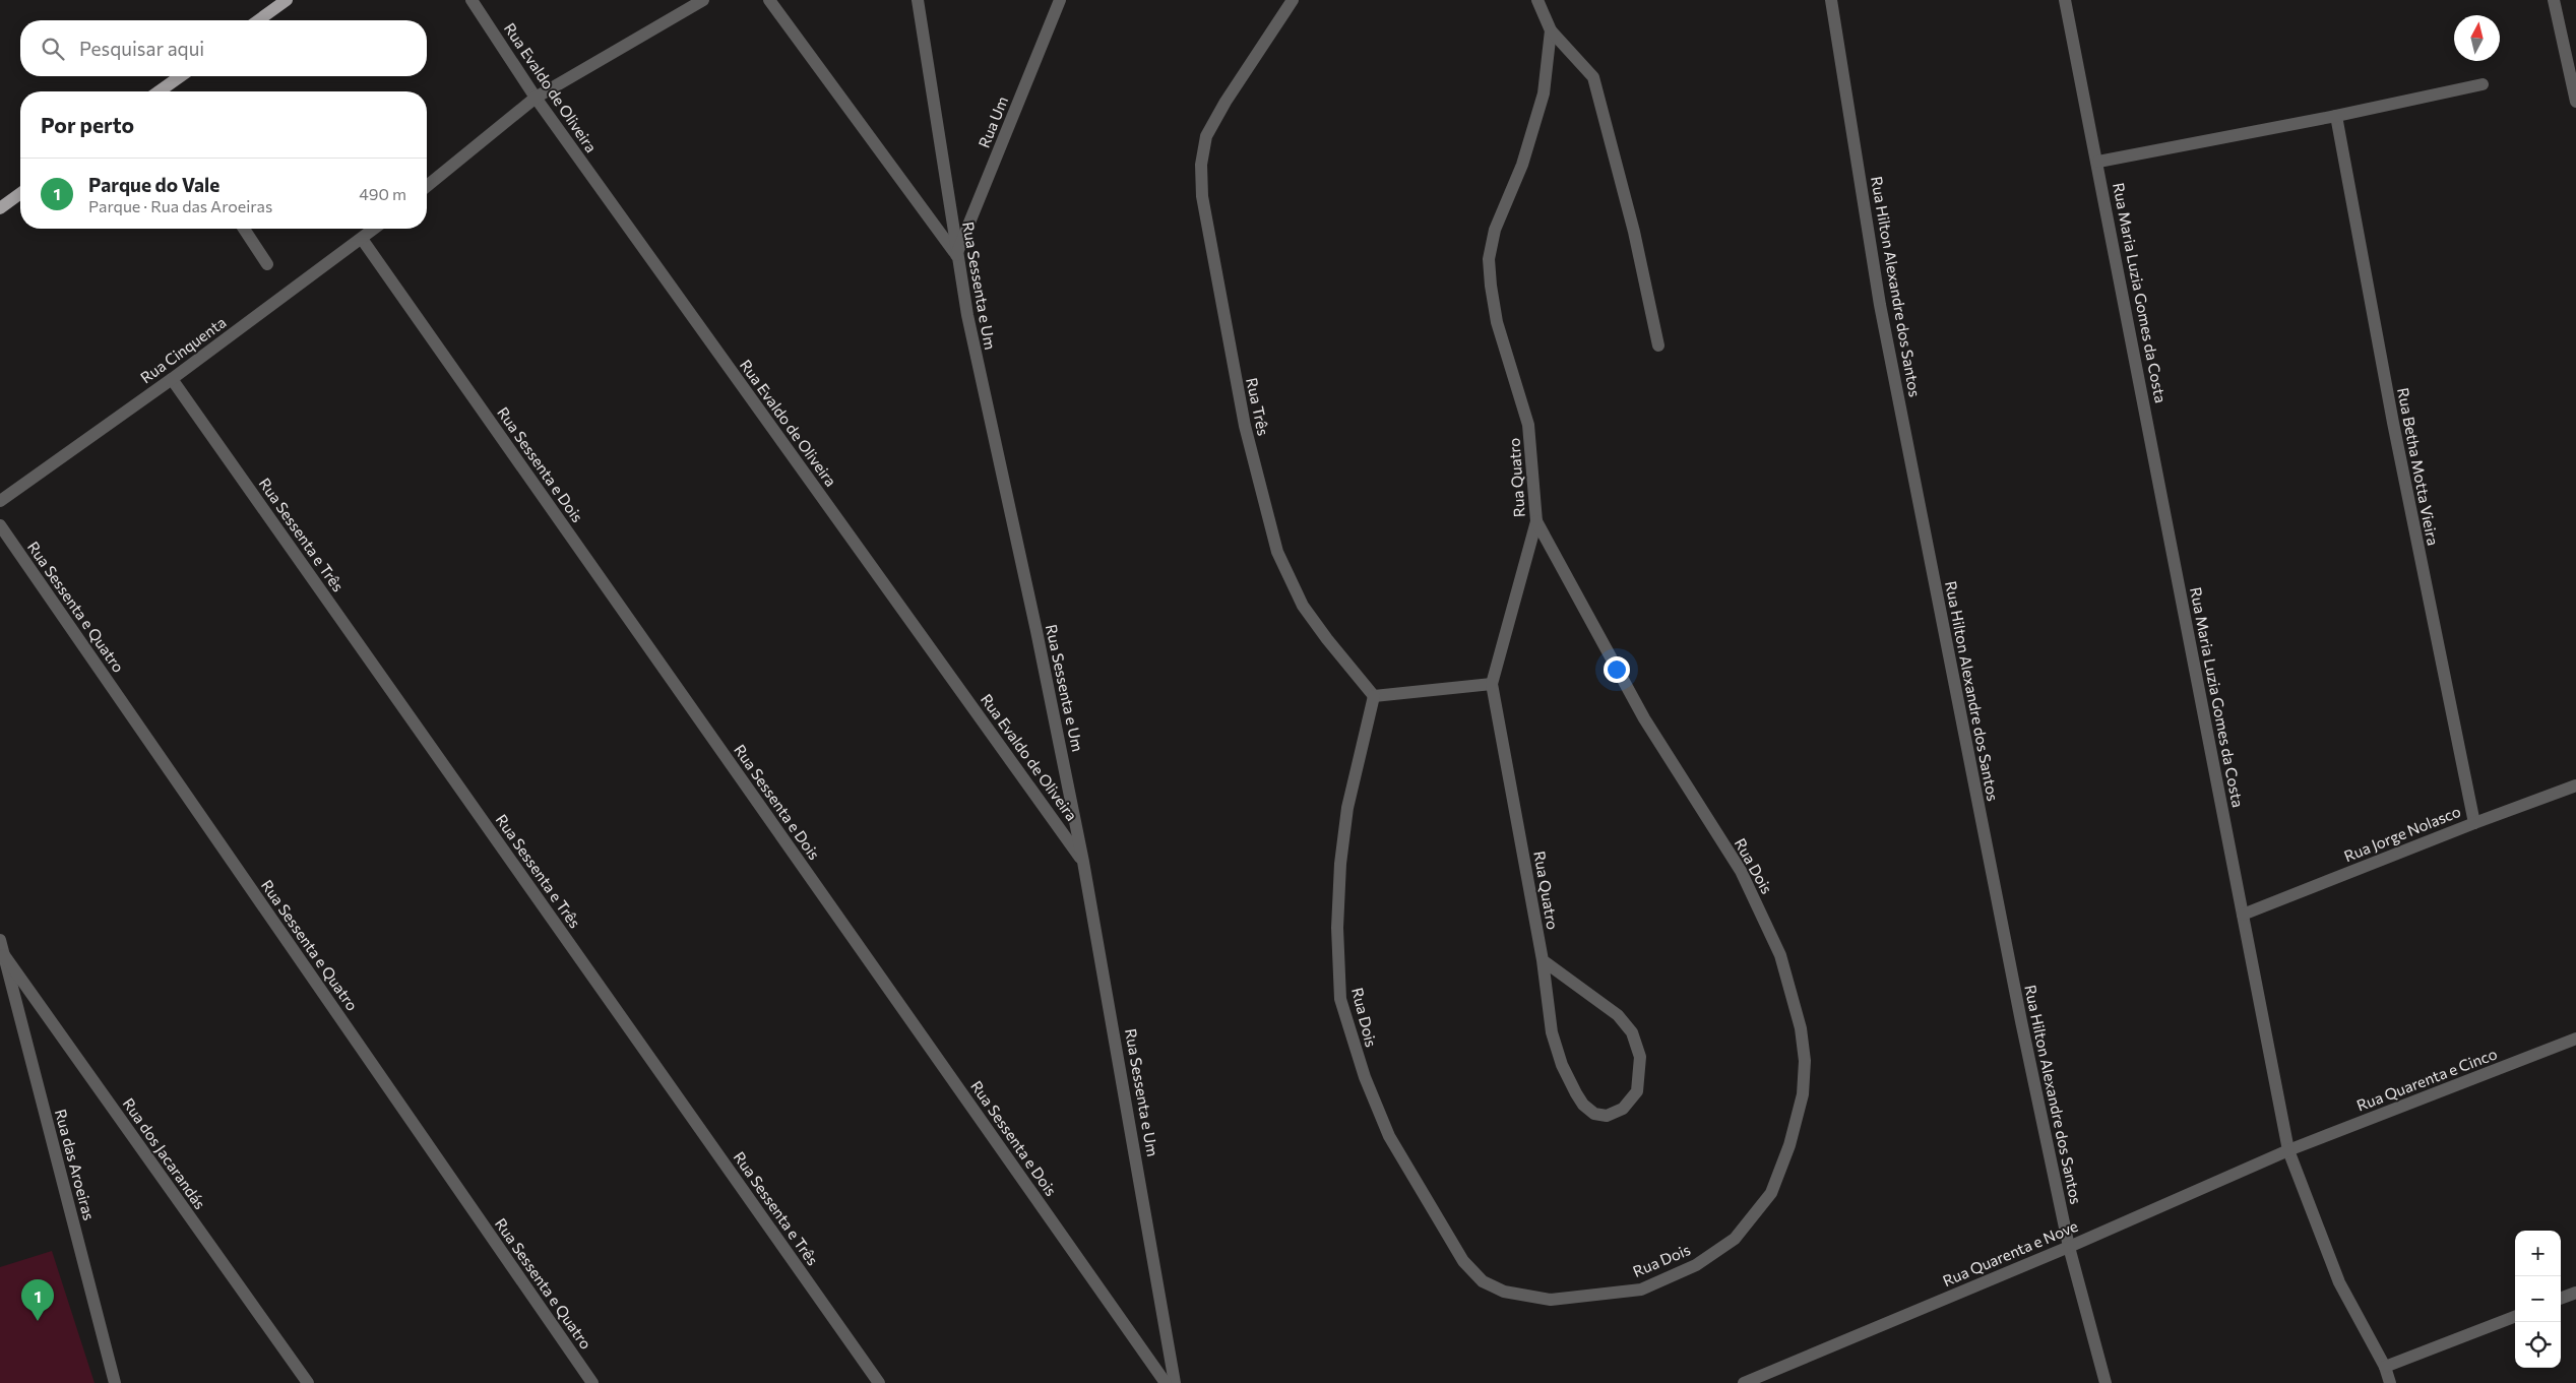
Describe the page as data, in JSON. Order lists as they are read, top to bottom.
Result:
{
  "streets": {
    "street": [
      "Rua Evaldo de Oliveira",
      "Rua Um",
      "Rua Sessenta e Um",
      "Rua Hilton Alexandre dos Santos",
      "Rua Maria Luzia Gomes da Costa",
      "Rua Cinquenta",
      "Rua Três",
      "Rua Sessenta e Dois",
      "Rua Betha Motta Vieira",
      "Rua Quatro",
      "Rua Sessenta e Três",
      "Rua Sessenta e Quatro",
      "Rua Jorge Nolasco",
      "Rua Dois",
      "Rua Quarenta e Cinco",
      "Rua dos Jacarandás",
      "Rua das Aroeiras",
      "Rua Quarenta e Nove"
    ]
  },
  "crossings": [
    ["Rua Evaldo de Oliveira", "Rua Sessenta e Um"],
    ["Rua Um", "Rua Sessenta e Um"],
    ["Rua Hilton Alexandre dos Santos", "Rua Quarenta e Nove"],
    ["Rua Maria Luzia Gomes da Costa", "Rua Jorge Nolasco"],
    ["Rua Maria Luzia Gomes da Costa", "Rua Quarenta e Cinco"],
    ["Rua Maria Luzia Gomes da Costa", "Rua Quarenta e Nove"],
    ["Rua Cinquenta", "Rua Sessenta e Dois"],
    ["Rua Cinquenta", "Rua Sessenta e Três"],
    ["Rua Três", "Rua Dois"],
    ["Rua Betha Motta Vieira", "Rua Jorge Nolasco"],
    ["Rua Quatro", "Rua Dois"],
    ["Rua Quarenta e Cinco", "Rua Quarenta e Nove"],
    ["Rua dos Jacarandás", "Rua das Aroeiras"]
  ],
  "north": "top",
  "page": {
    "search": "Pesquisar aqui",
    "heading": "Por perto",
    "list": [
      {
        "mark": "1",
        "name": "Parque do Vale",
        "note": "Parque · Rua das Aroeiras",
        "value": "490 m"
      }
    ],
    "map_buttons": ["+", "−"],
    "pins": "1"
  }
}
